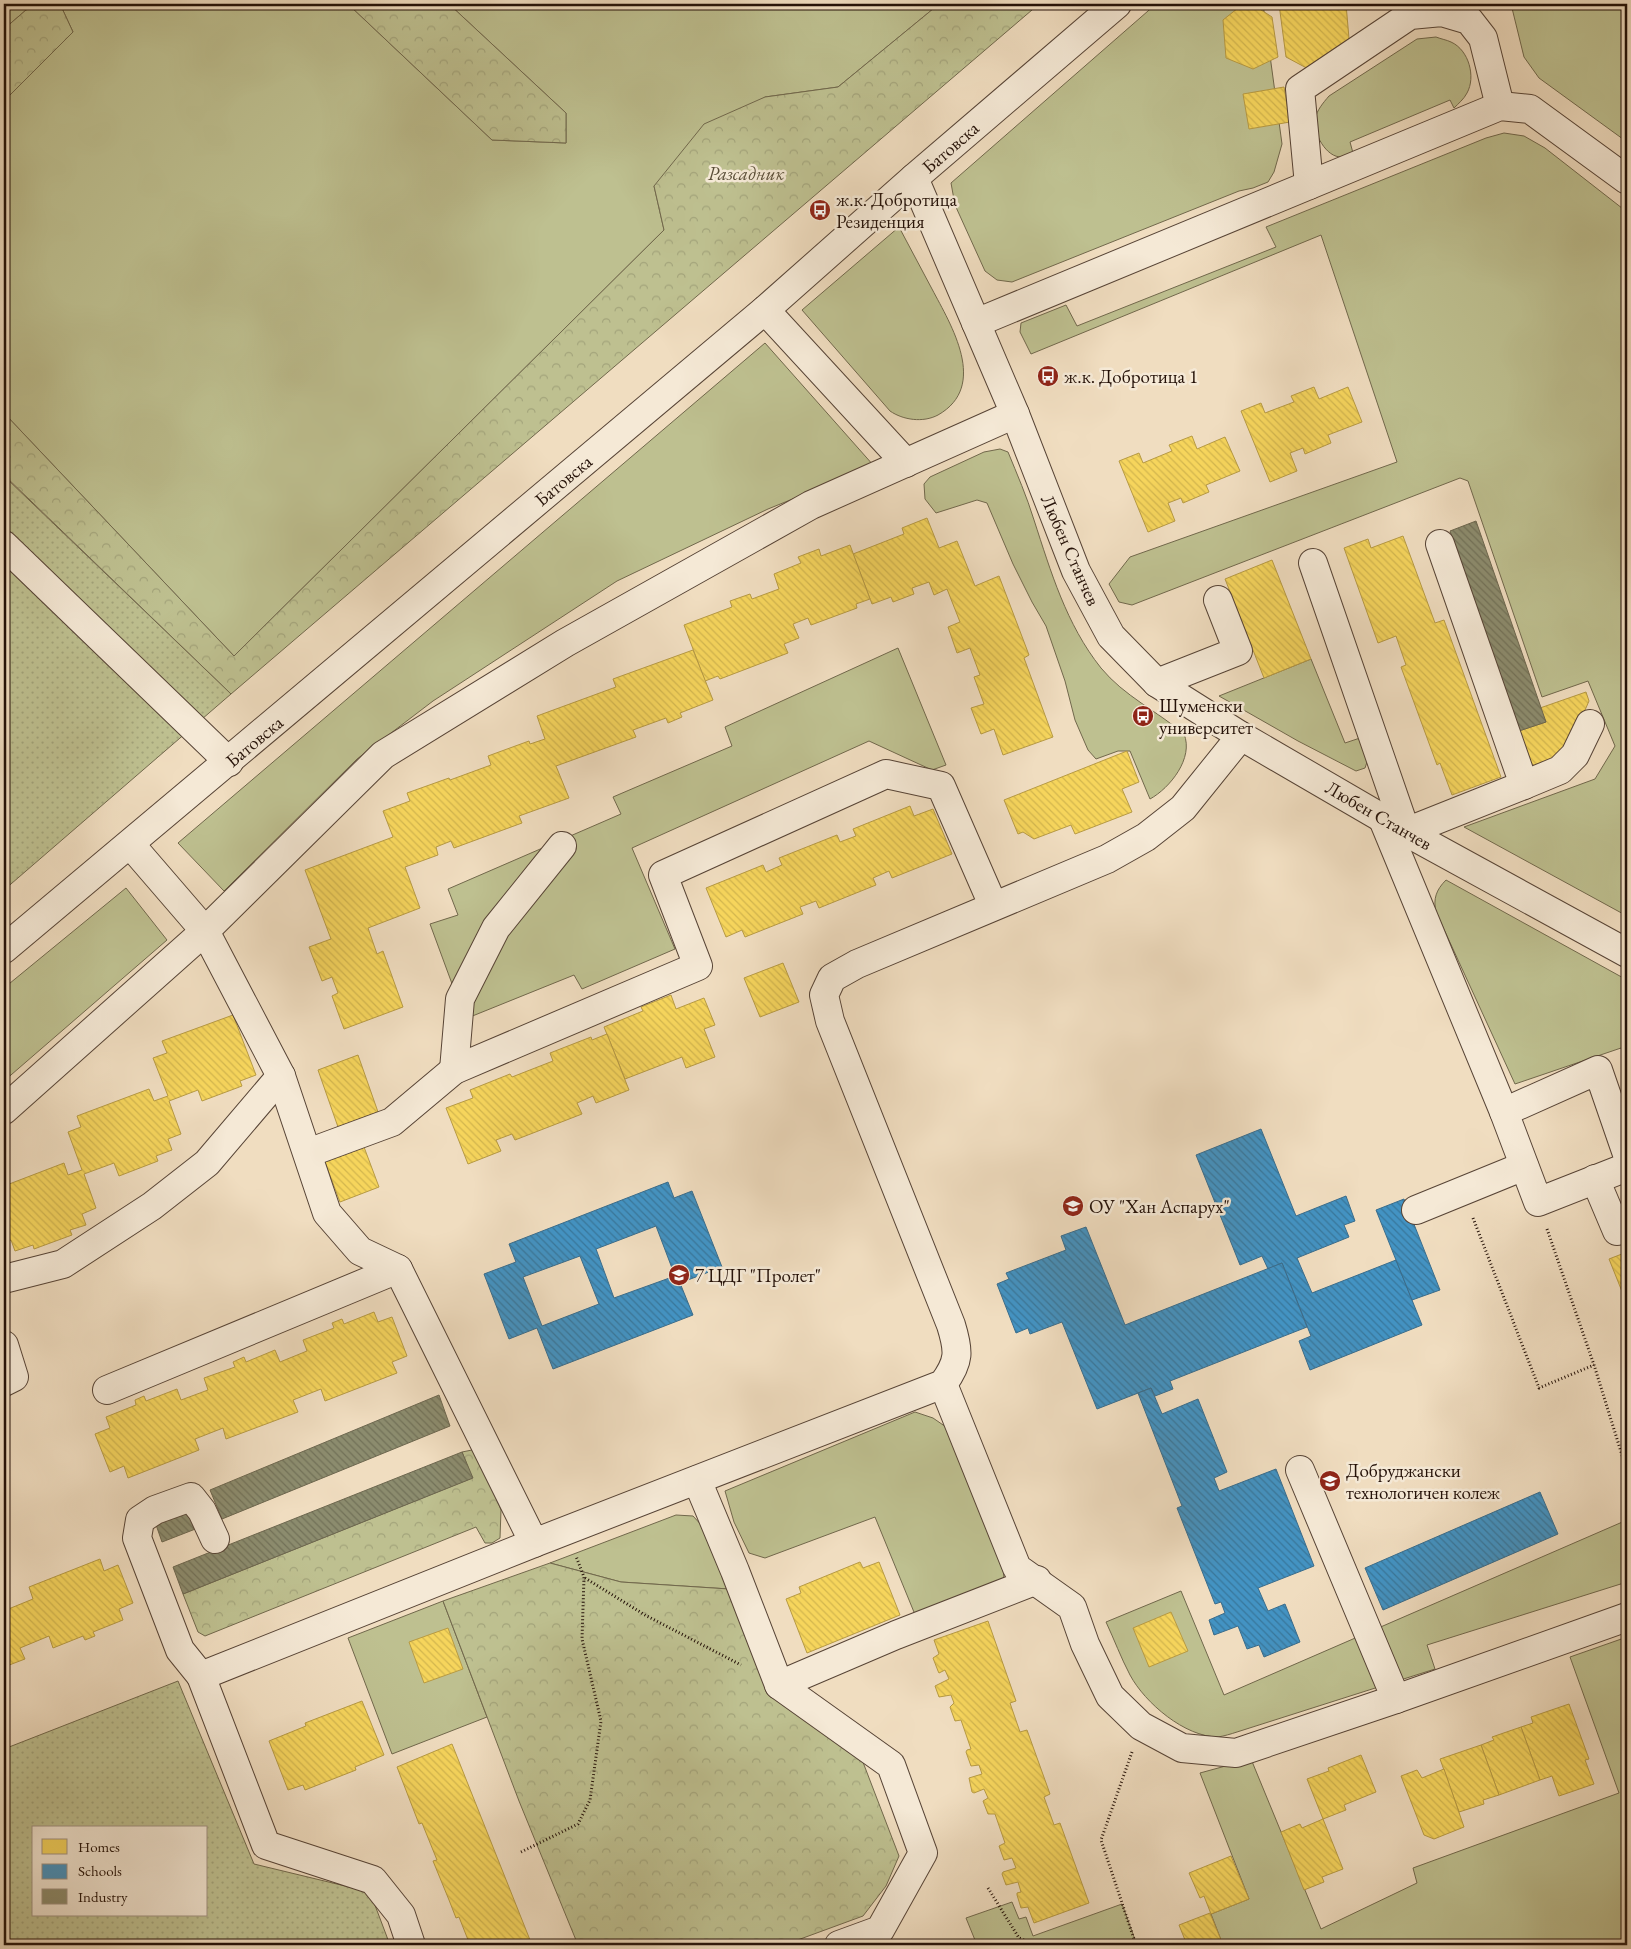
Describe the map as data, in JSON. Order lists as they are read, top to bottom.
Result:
{
  "streets": {
    "street": ["Батовска", "Любен Станчев"]
  },
  "crossings": [
    ["Батовска", "Любен Станчев"]
  ],
  "parks": ["Разсадник"],
  "places": {
    "bus stop": ["ж.к. Добротица Резиденция", "ж.к. Добротица 1", "Шуменски университет"],
    "school or university": ["ОУ \"Хан Аспарух\"", "7 ЦДГ \"Пролет\"", "Добруджански технологичен колеж"]
  },
  "legend": ["Homes", "Schools", "Industry"]
}
